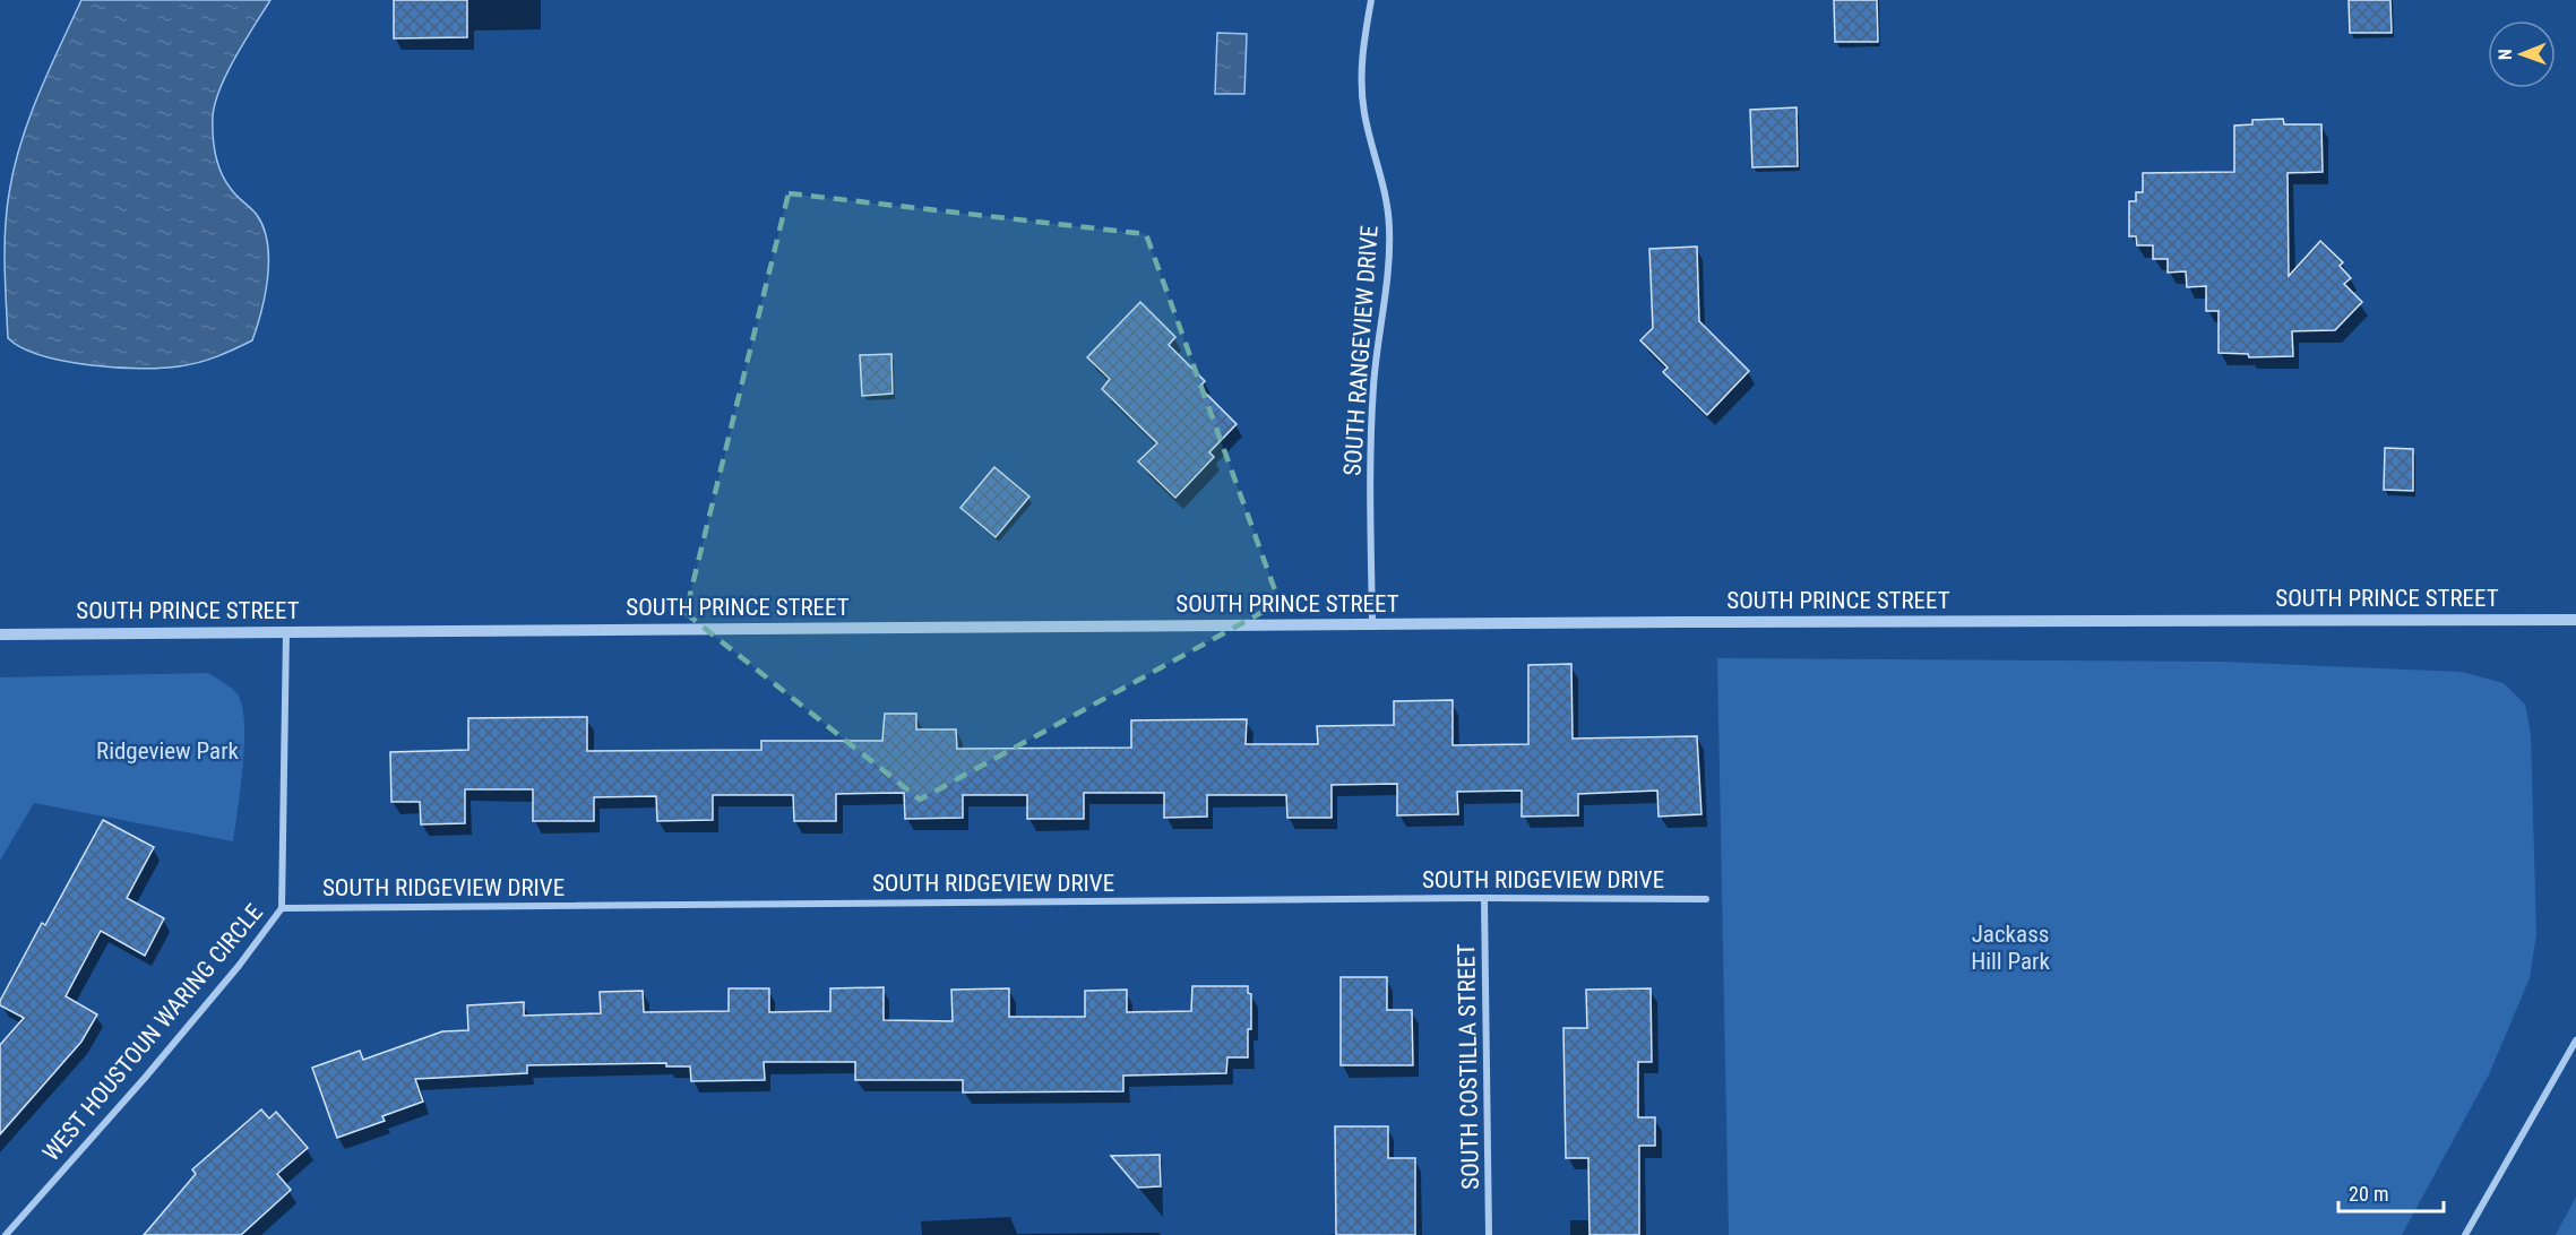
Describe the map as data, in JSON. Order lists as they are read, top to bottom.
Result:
{
  "streets": {
    "street": [
      "SOUTH RANGEVIEW DRIVE",
      "SOUTH PRINCE STREET",
      "SOUTH RIDGEVIEW DRIVE",
      "WEST HOUSTOUN WARING CIRCLE",
      "SOUTH COSTILLA STREET"
    ]
  },
  "crossings": [
    ["SOUTH RANGEVIEW DRIVE", "SOUTH PRINCE STREET"],
    ["SOUTH PRINCE STREET", "WEST HOUSTOUN WARING CIRCLE"],
    ["SOUTH RIDGEVIEW DRIVE", "WEST HOUSTOUN WARING CIRCLE"],
    ["SOUTH RIDGEVIEW DRIVE", "SOUTH COSTILLA STREET"]
  ],
  "parks": ["Ridgeview Park", "Jackass Hill Park"],
  "scale_bar": "20 m",
  "north": "left"
}
